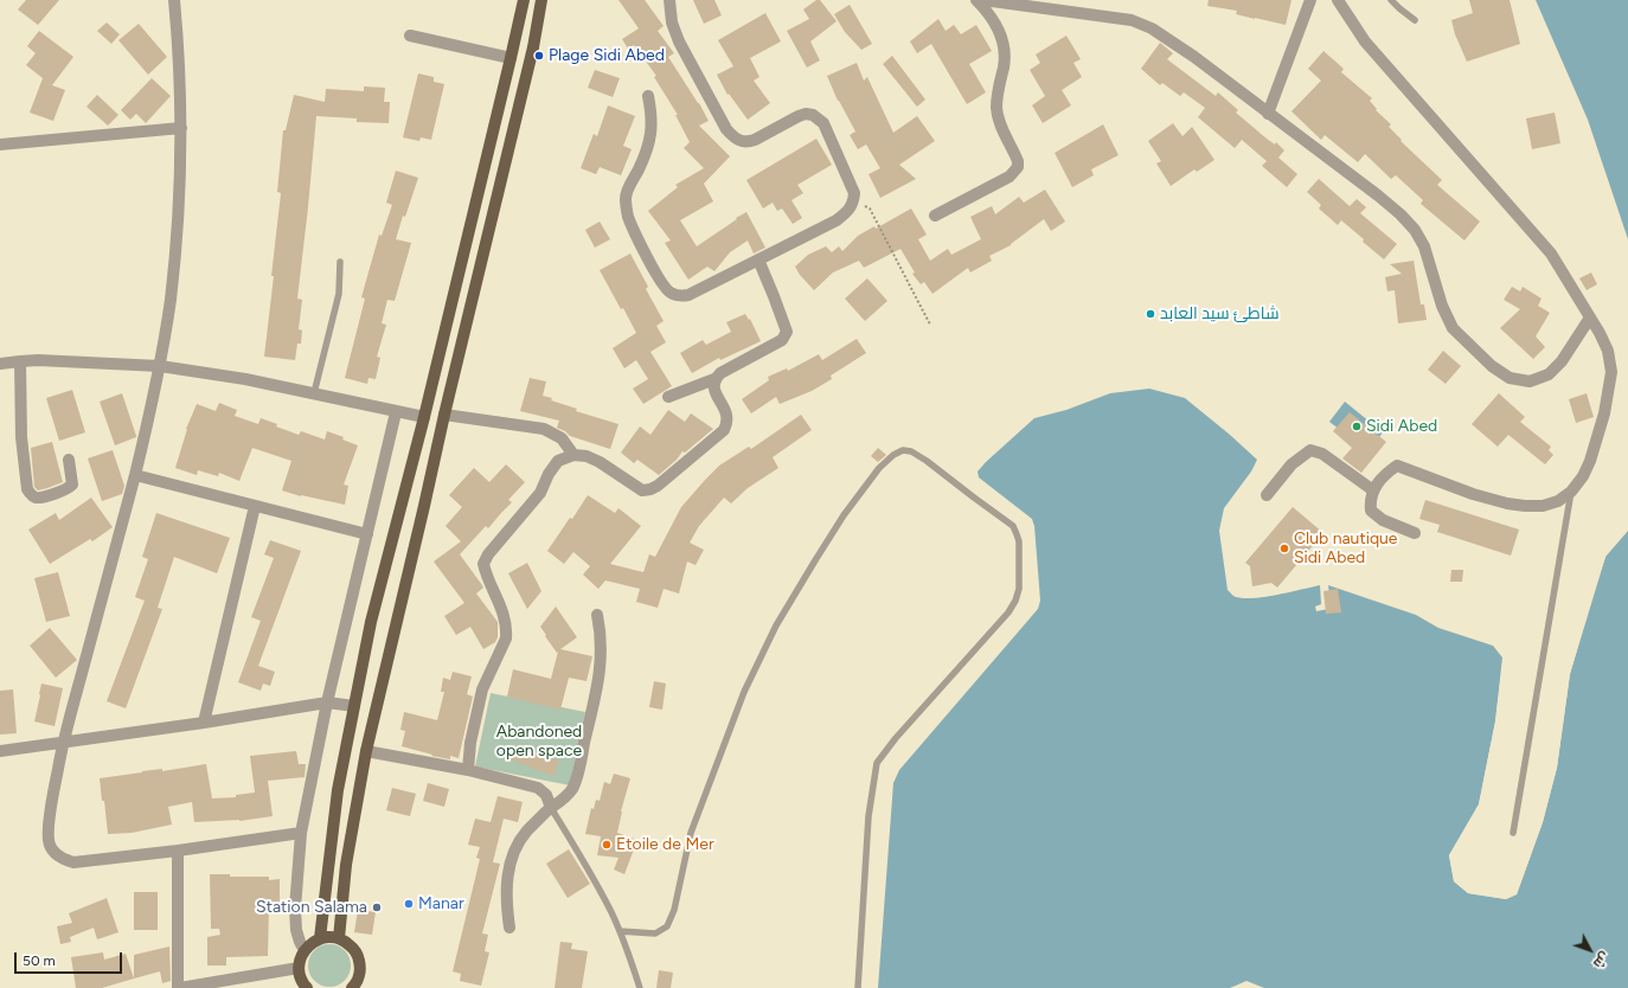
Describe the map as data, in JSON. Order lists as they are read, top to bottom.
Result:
{
  "parks": ["Abandoned open space"],
  "places": [
    "Plage Sidi Abed",
    "شاطئ سيد العابد",
    "Sidi Abed",
    "Club nautique Sidi Abed",
    "Etoile de Mer",
    "Manar",
    "Station Salama"
  ],
  "scale_bar": "50 m",
  "north": "bottom right"
}
